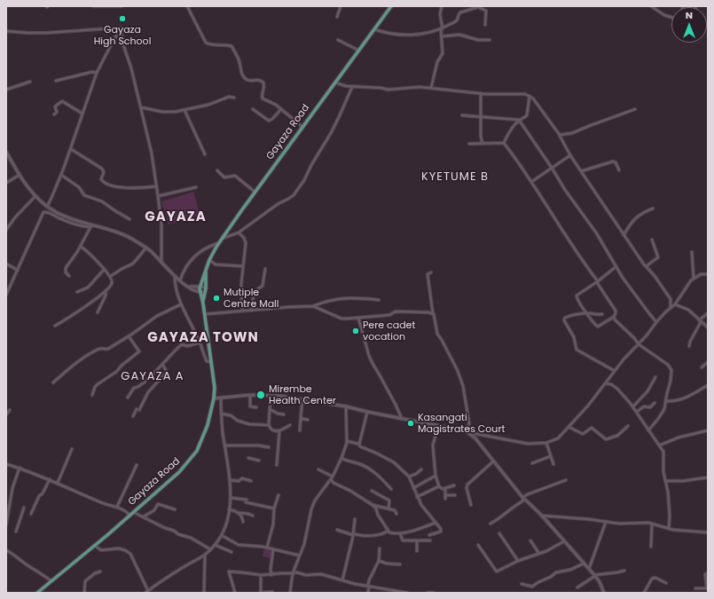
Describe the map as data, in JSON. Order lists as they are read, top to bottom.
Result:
{
  "streets": {
    "main road": ["Gayaza Road"]
  },
  "districts": [
    "KYETUME B",
    "GAYAZA",
    "GAYAZA TOWN",
    "GAYAZA A"
  ],
  "places": [
    "Gayaza High School",
    "Mutiple Centre Mall",
    "Pere cadet vocation",
    "Mirembe Health Center",
    "Kasangati Magistrates Court"
  ],
  "north": "top"
}
